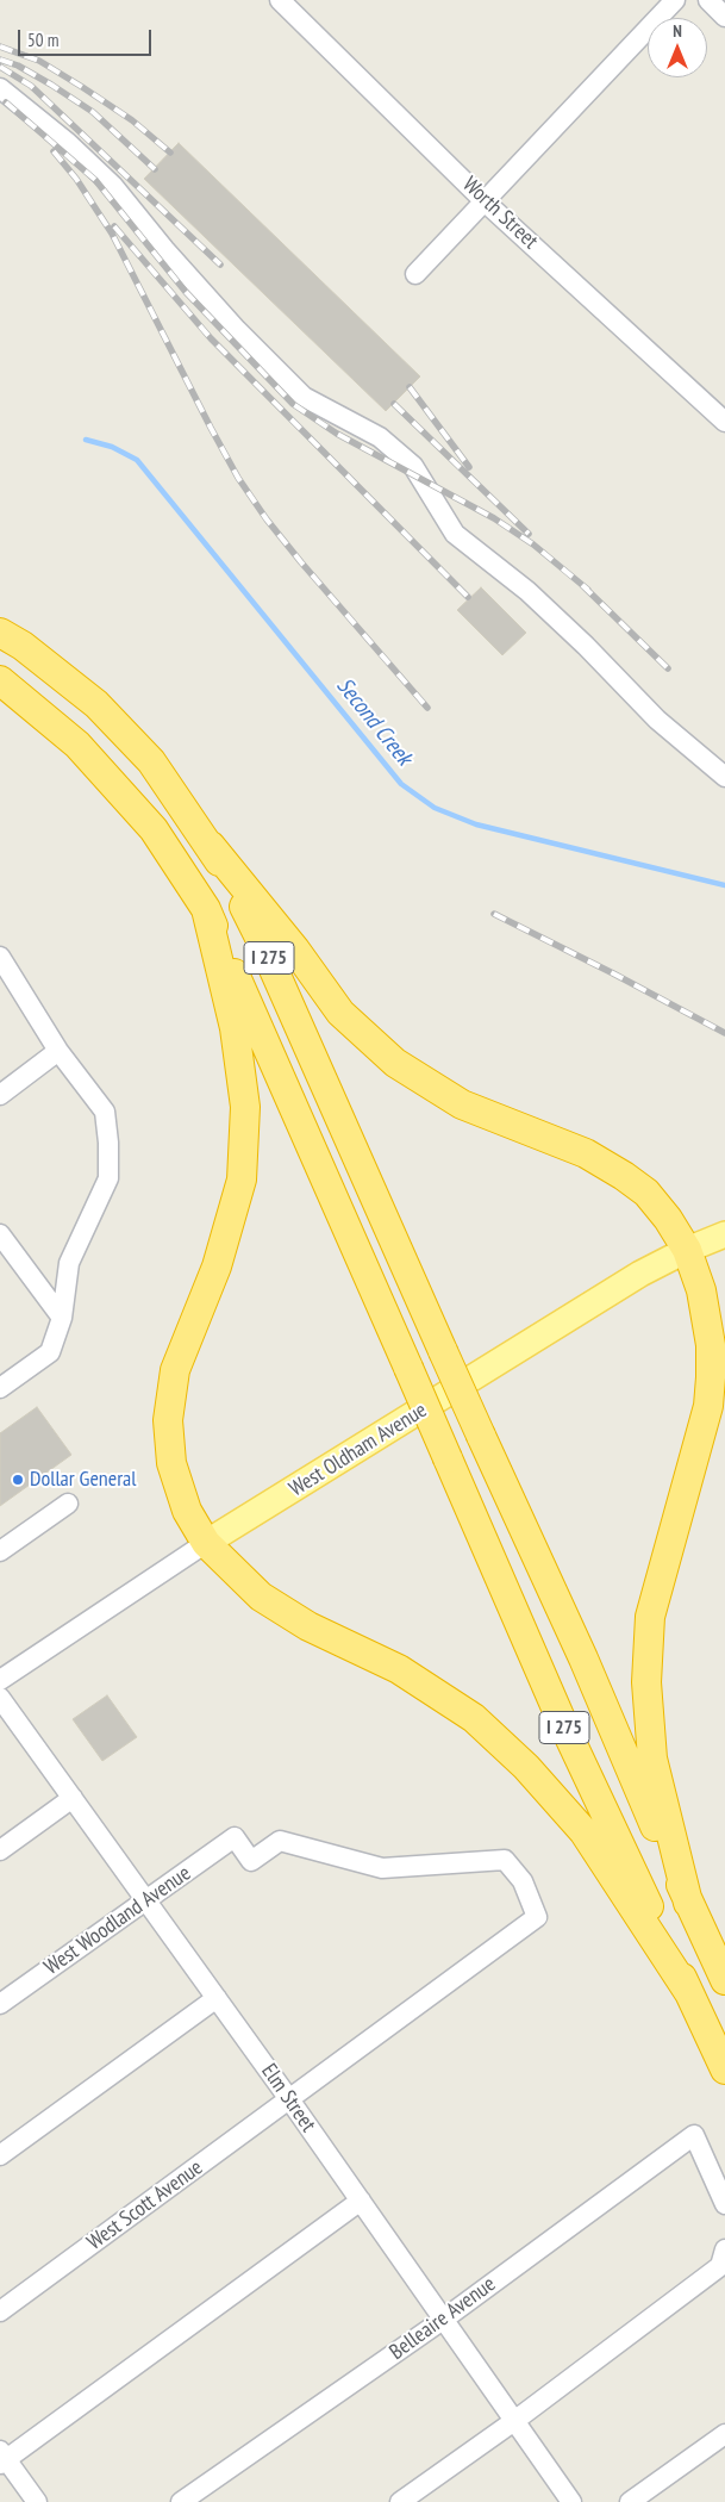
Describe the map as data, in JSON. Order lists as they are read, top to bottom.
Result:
{
  "streets": {
    "highway": ["I 275"],
    "main road": ["West Oldham Avenue"],
    "street": [
      "Worth Street",
      "West Woodland Avenue",
      "Elm Street",
      "West Scott Avenue",
      "Belleaire Avenue"
    ]
  },
  "crossings": [
    ["West Woodland Avenue", "Elm Street"],
    ["West Woodland Avenue", "West Scott Avenue"],
    ["Elm Street", "West Scott Avenue"],
    ["Elm Street", "Belleaire Avenue"]
  ],
  "water": ["Second Creek"],
  "places": ["Dollar General"],
  "scale_bar": "50 m",
  "north": "top"
}
